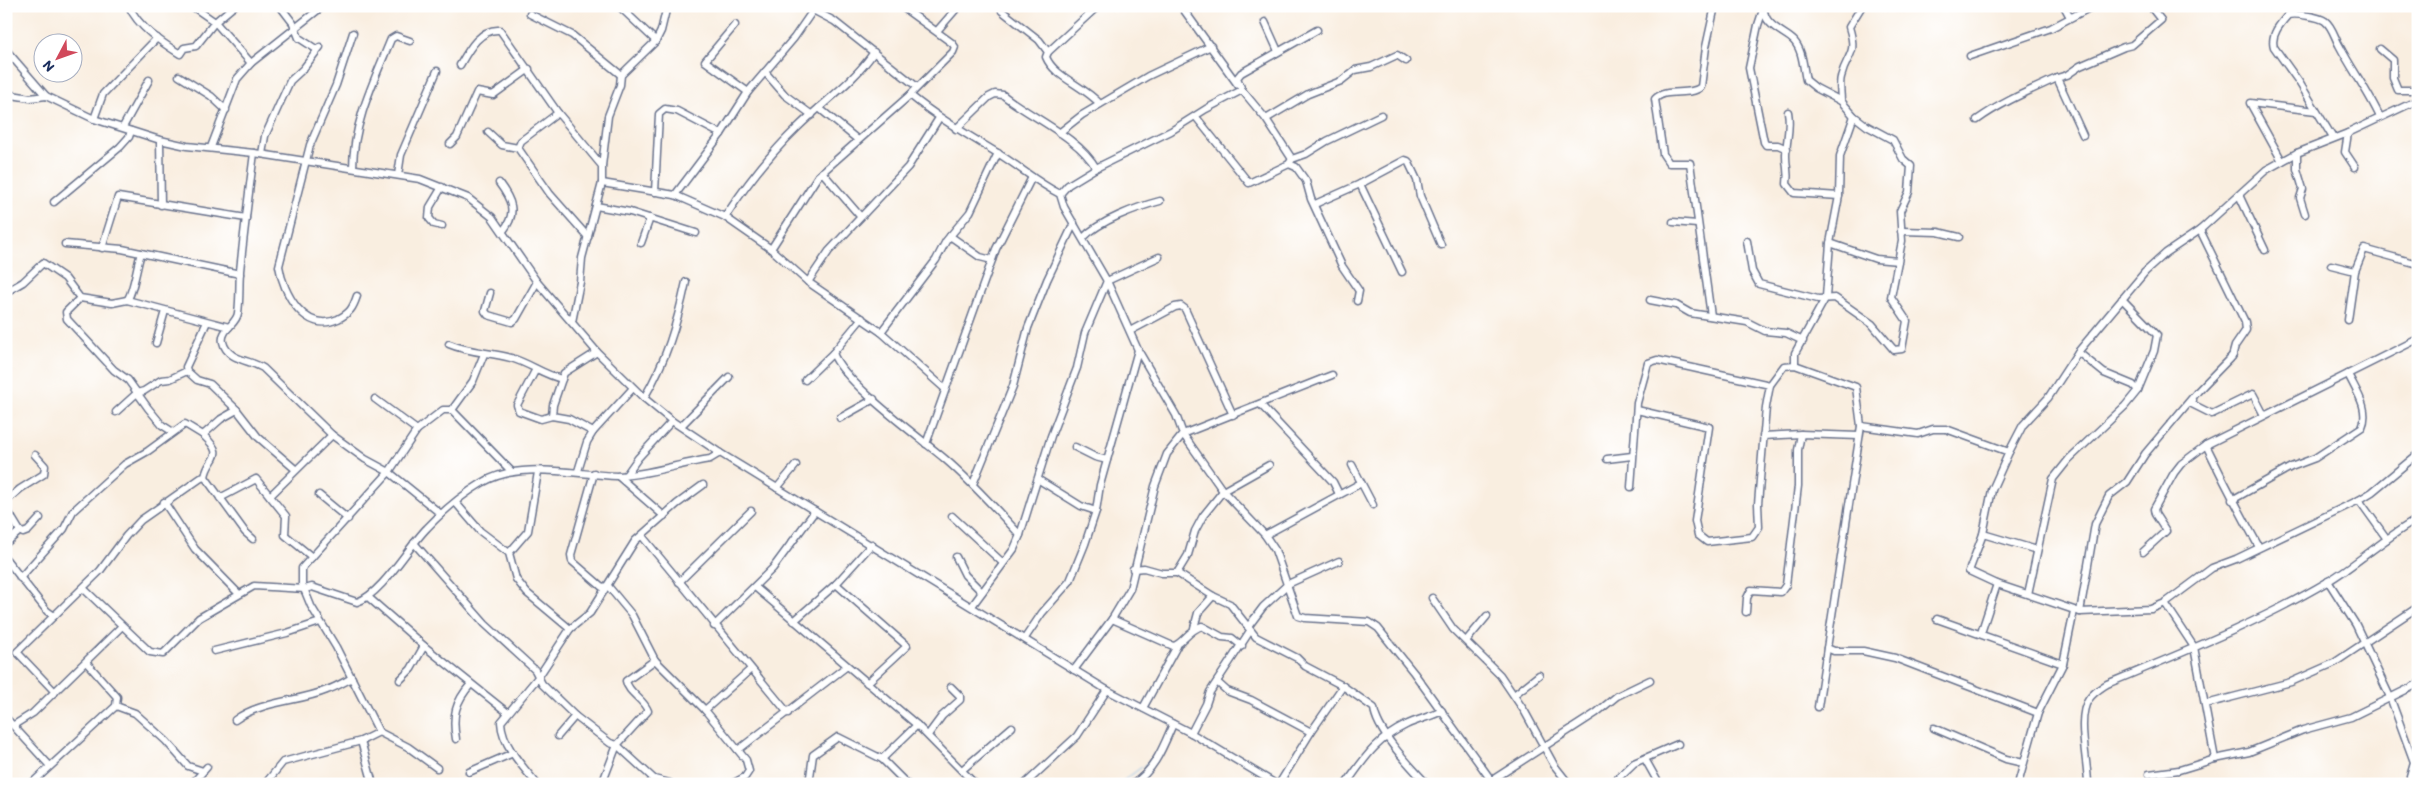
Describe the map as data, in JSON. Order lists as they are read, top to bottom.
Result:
{
  "north": "bottom left"
}
